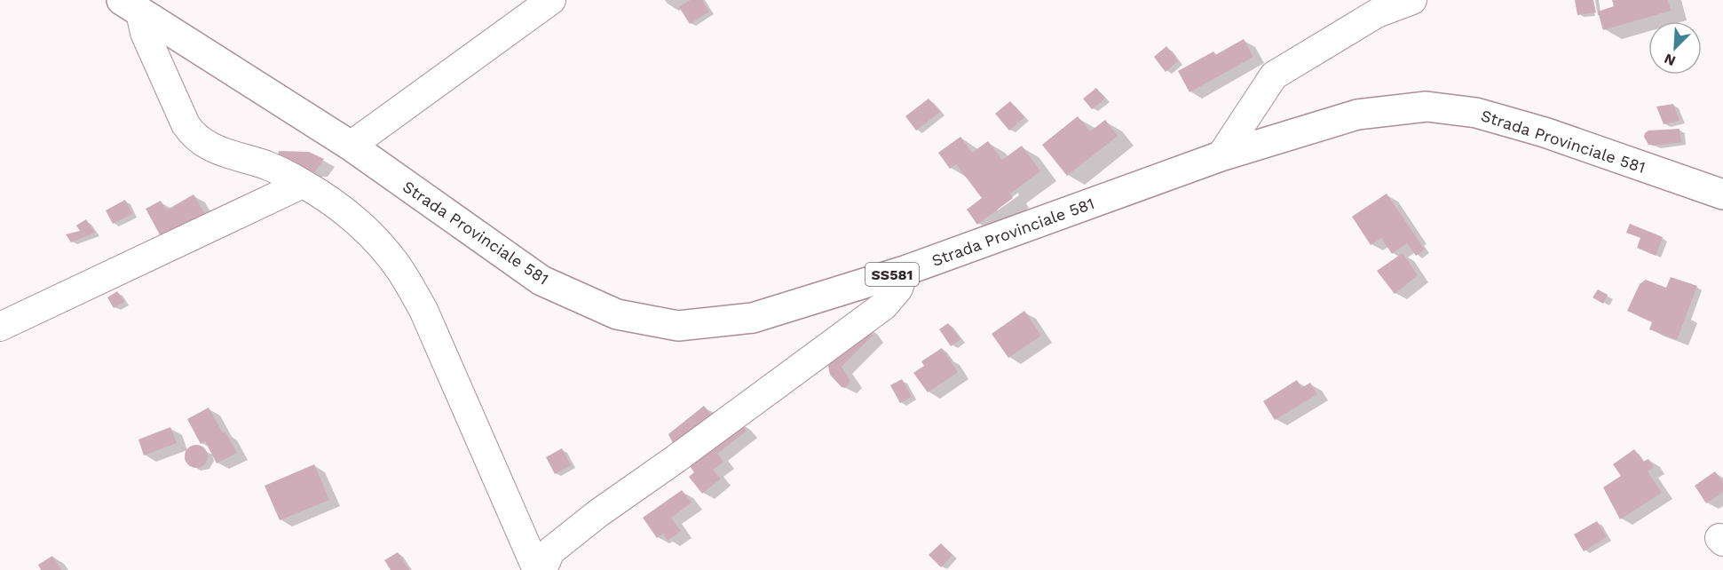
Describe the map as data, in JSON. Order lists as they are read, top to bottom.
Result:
{
  "streets": {
    "main road": ["Strada Provinciale 581", "SS581"]
  },
  "north": "bottom left"
}
